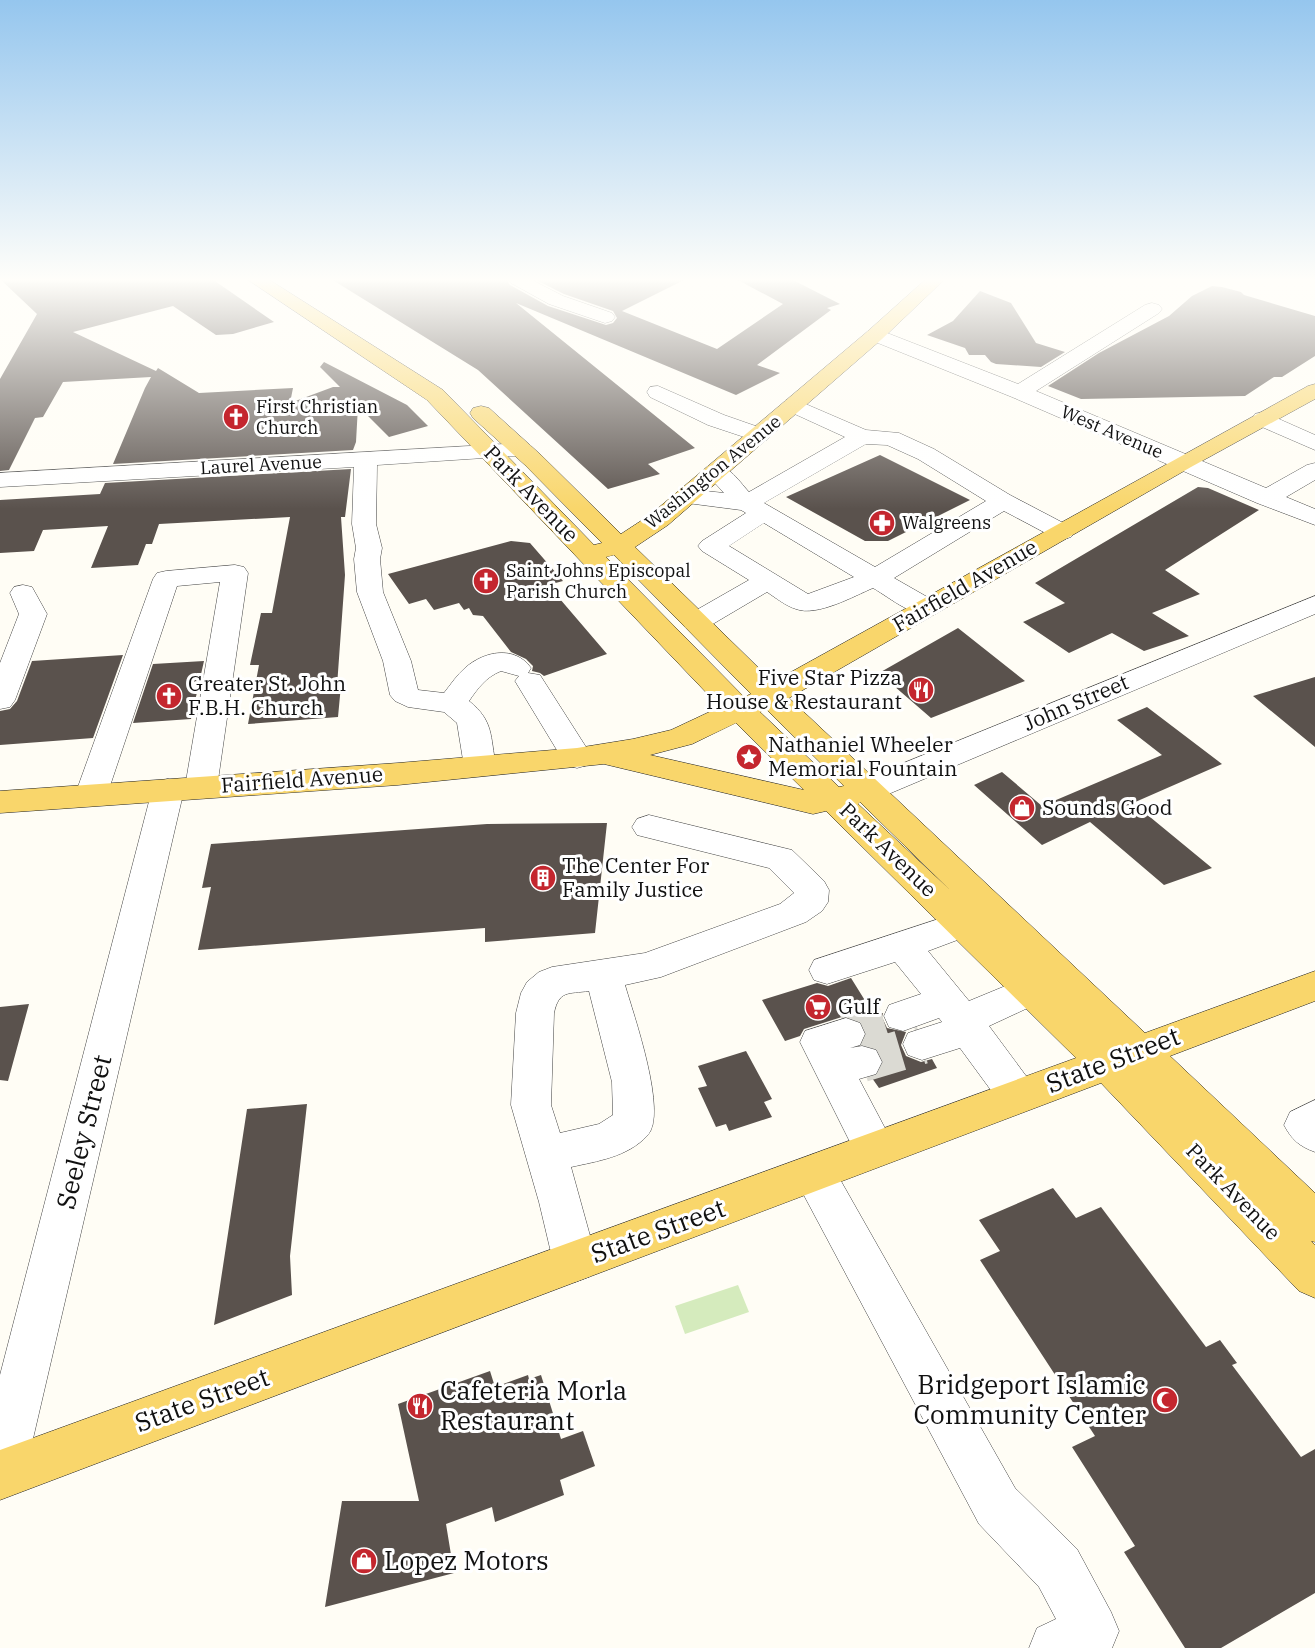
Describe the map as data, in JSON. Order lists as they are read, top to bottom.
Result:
{
  "streets": {
    "main road": [
      "Washington Avenue",
      "Park Avenue",
      "Fairfield Avenue",
      "State Street"
    ],
    "street": [
      "West Avenue",
      "Laurel Avenue",
      "John Street",
      "Seeley Street"
    ]
  },
  "crossings": [
    ["West Avenue", "Fairfield Avenue"],
    ["Laurel Avenue", "Park Avenue"],
    ["Washington Avenue", "Park Avenue"],
    ["Park Avenue", "Fairfield Avenue"],
    ["Park Avenue", "John Street"],
    ["Park Avenue", "State Street"],
    ["Fairfield Avenue", "John Street"],
    ["Fairfield Avenue", "Seeley Street"],
    ["State Street", "Seeley Street"]
  ],
  "places": {
    "church": ["First Christian Church", "Saint Johns Episcopal Parish Church", "Greater St. John F.B.H. Church"],
    "pharmacy": ["Walgreens"],
    "restaurant": ["Five Star Pizza House & Restaurant", "Cafeteria Morla Restaurant"],
    "place": ["Nathaniel Wheeler Memorial Fountain"],
    "shop": ["Sounds Good", "Lopez Motors"],
    "building": ["The Center For Family Justice"],
    "supermarket": ["Gulf"],
    "mosque": ["Bridgeport Islamic Community Center"]
  }
}
